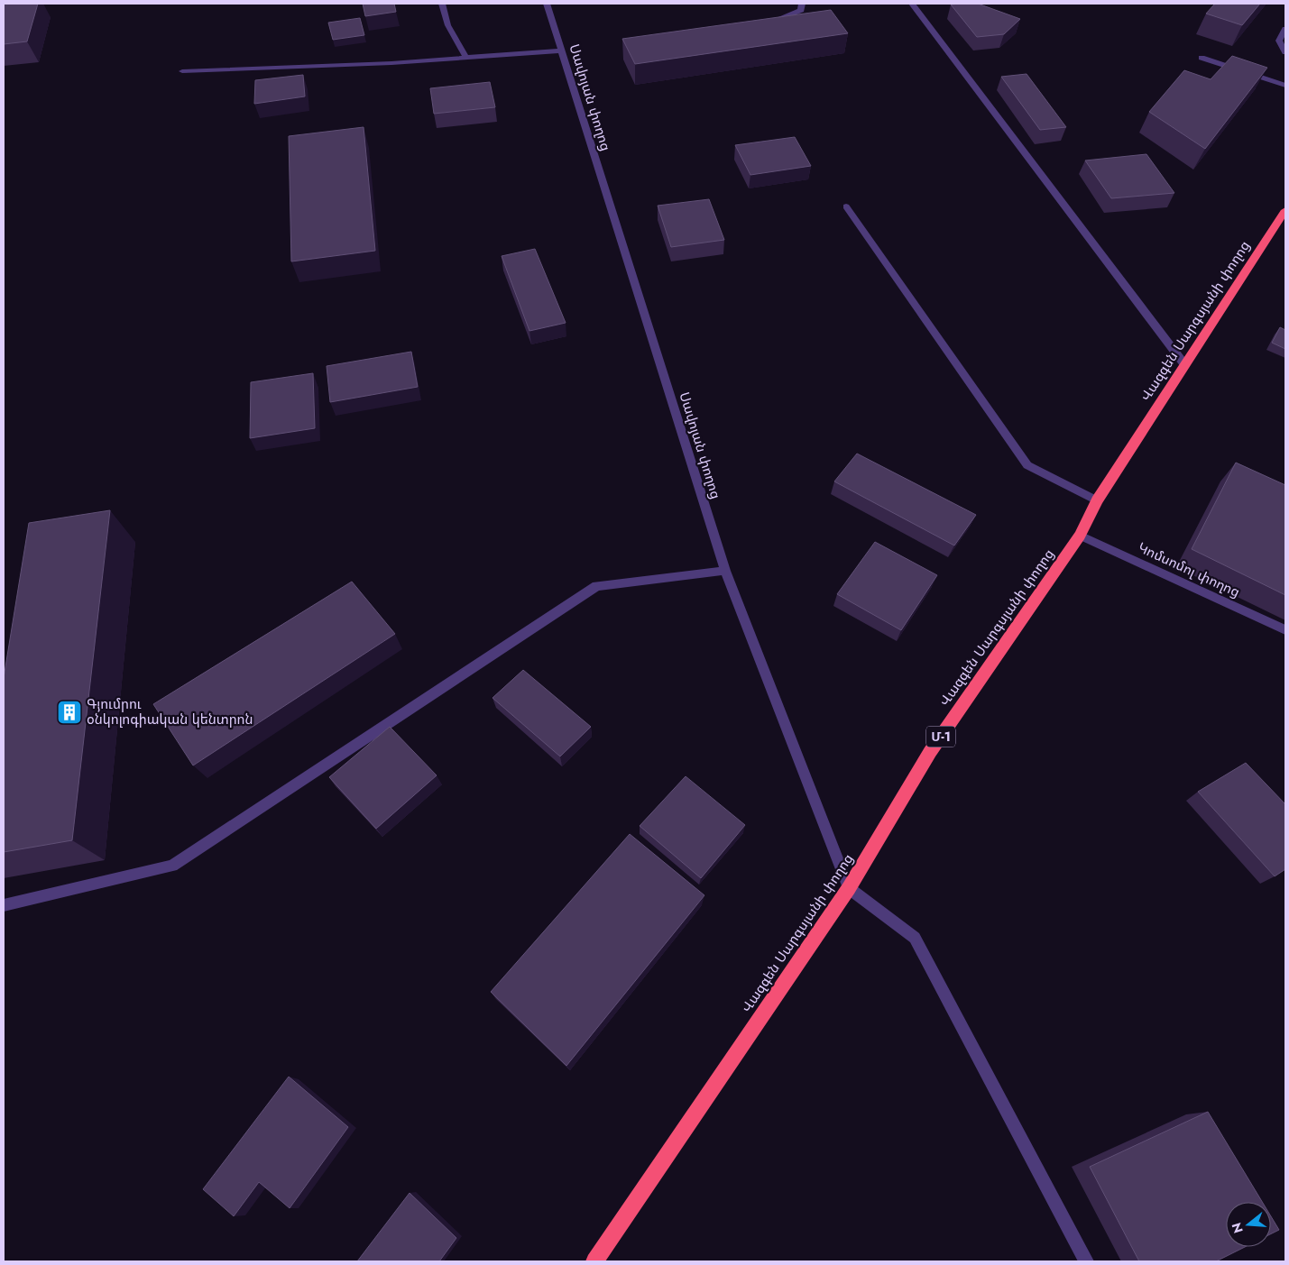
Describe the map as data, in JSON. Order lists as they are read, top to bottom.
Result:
{
  "streets": {
    "highway": ["Վազգեն Սարգսյանի փողոց", "Մ-1"],
    "street": ["Սավոյան փողոց", "Կոմսոմոլ փողոց"]
  },
  "crossings": [
    ["Սավոյան փողոց", "Վազգեն Սարգսյանի փողոց"],
    ["Վազգեն Սարգսյանի փողոց", "Կոմսոմոլ փողոց"]
  ],
  "places": {
    "building": ["Գյումրու օնկոլոգիական կենտրոն"]
  },
  "north": "left"
}
